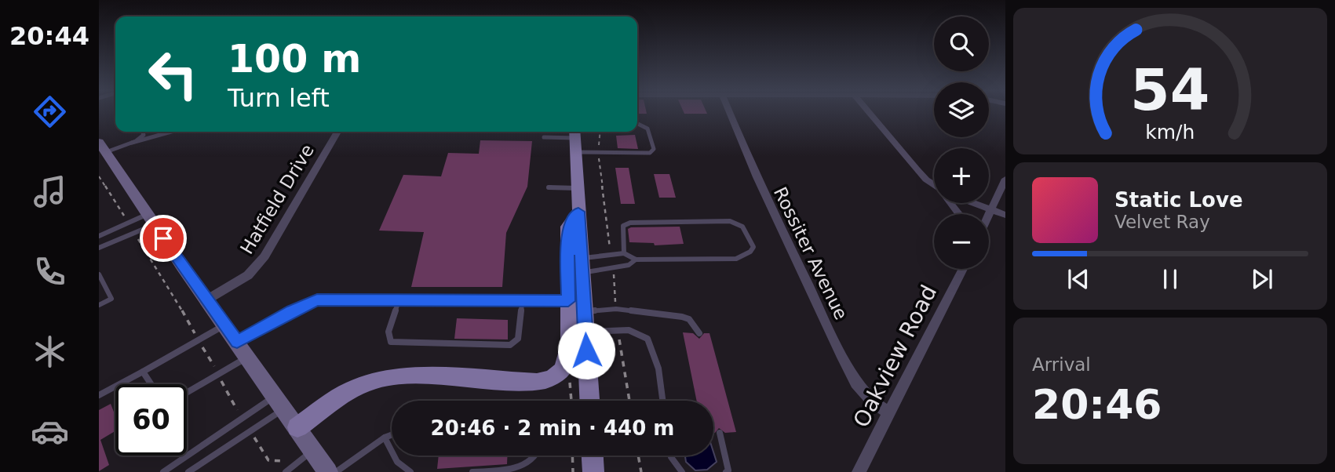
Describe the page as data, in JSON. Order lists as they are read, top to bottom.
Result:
{
  "streets": {
    "street": ["Hatfield Drive", "Rossiter Avenue", "Oakview Road"]
  },
  "crossings": [
    ["Rossiter Avenue", "Oakview Road"]
  ],
  "page": {
    "tabs": "20:44",
    "map_buttons": ["+", "−"],
    "turn": ["100 m", "Turn left"],
    "song": ["Static Love", "Velvet Ray"],
    "tile": ["Arrival", "20:46"],
    "limit": "60",
    "trip": "20:46 · 2 min · 440 m",
    "gauge": ["54", "km/h"]
  }
}
